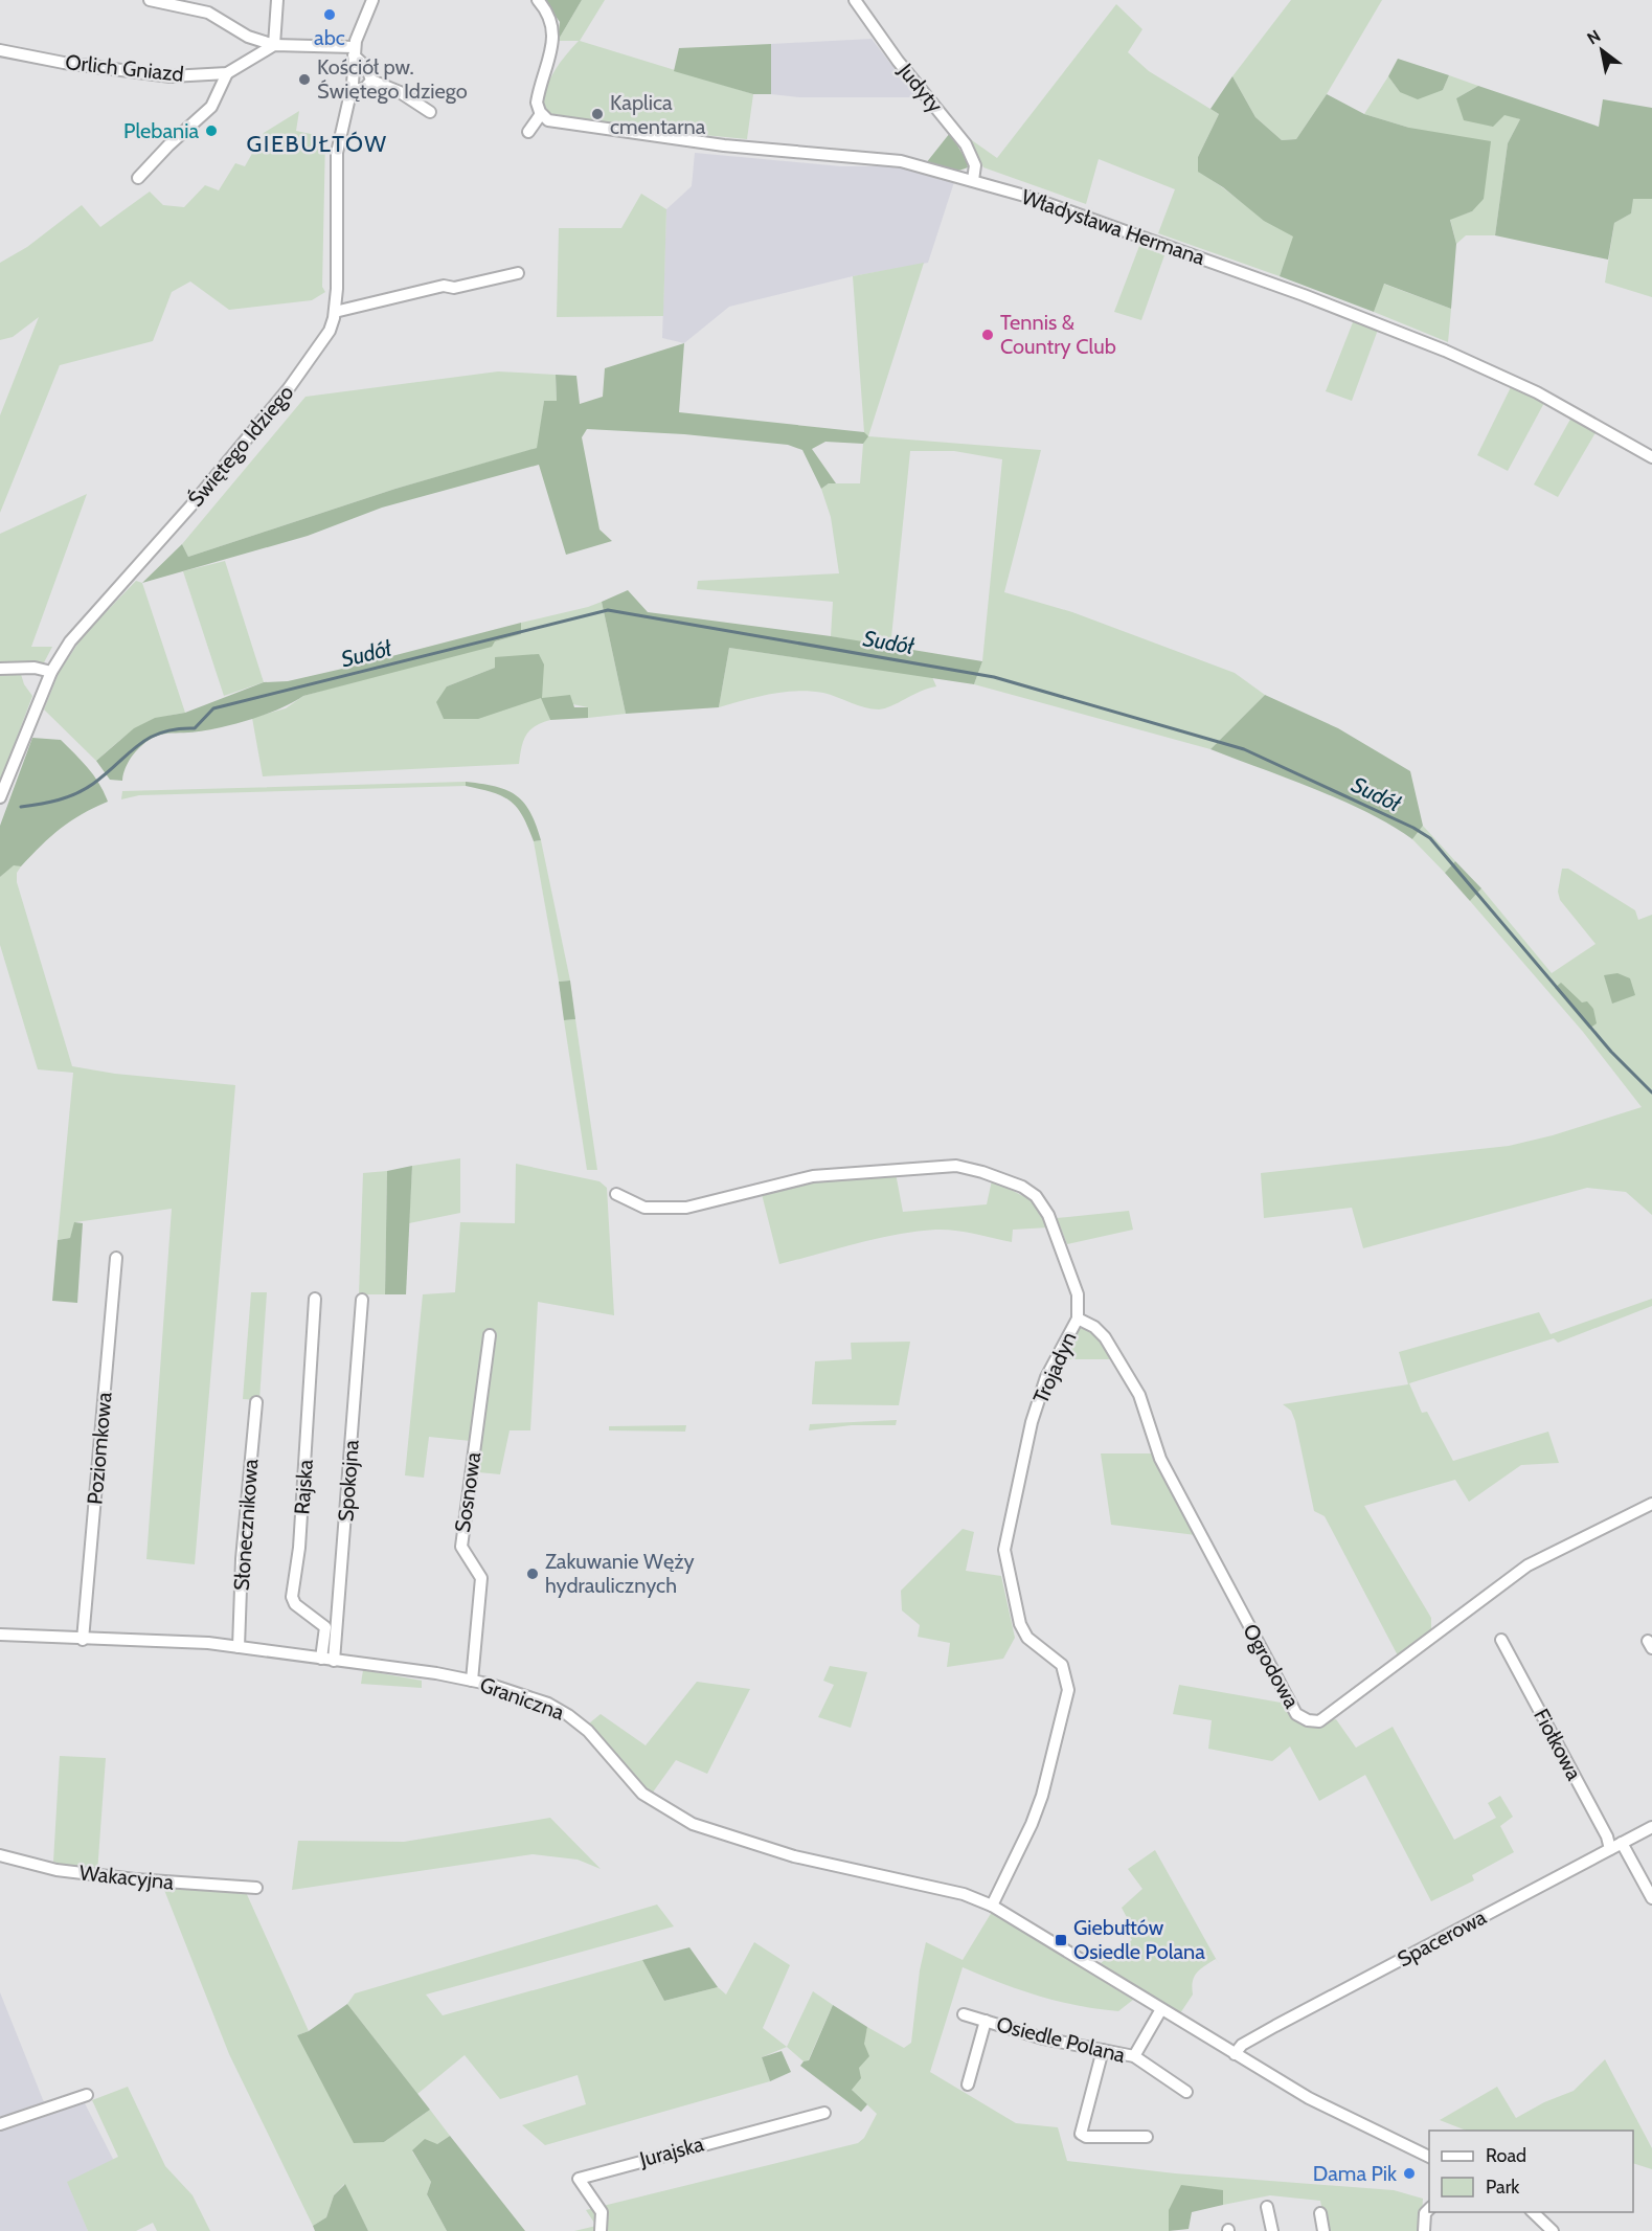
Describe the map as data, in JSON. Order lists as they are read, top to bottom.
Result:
{
  "streets": {
    "street": [
      "Orlich Gniazd",
      "Judyty",
      "Władysława Hermana",
      "Świętego Idziego",
      "Trojadyn",
      "Poziomkowa",
      "Spokojna",
      "Rajska",
      "Sosnowa",
      "Słonecznikowa",
      "Ogrodowa",
      "Graniczna",
      "Fiołkowa",
      "Wakacyjna",
      "Spacerowa",
      "Osiedle Polana",
      "Jurajska"
    ]
  },
  "crossings": [
    ["Judyty", "Władysława Hermana"],
    ["Trojadyn", "Ogrodowa"],
    ["Trojadyn", "Graniczna"],
    ["Poziomkowa", "Graniczna"],
    ["Spokojna", "Graniczna"],
    ["Rajska", "Graniczna"],
    ["Sosnowa", "Graniczna"],
    ["Słonecznikowa", "Graniczna"],
    ["Graniczna", "Spacerowa"],
    ["Fiołkowa", "Spacerowa"]
  ],
  "districts": ["GIEBUŁTÓW"],
  "water": ["Sudół"],
  "places": {
    "other": [
      "abc",
      "Kościół pw. Świętego Idziego",
      "Kaplica cmentarna",
      "Plebania",
      "Tennis & Country Club",
      "Zakuwanie Węży hydraulicznych",
      "Dama Pik"
    ],
    "transit": ["Giebułtów Osiedle Polana"]
  },
  "legend": ["Road", "Park"],
  "north": "top left"
}
